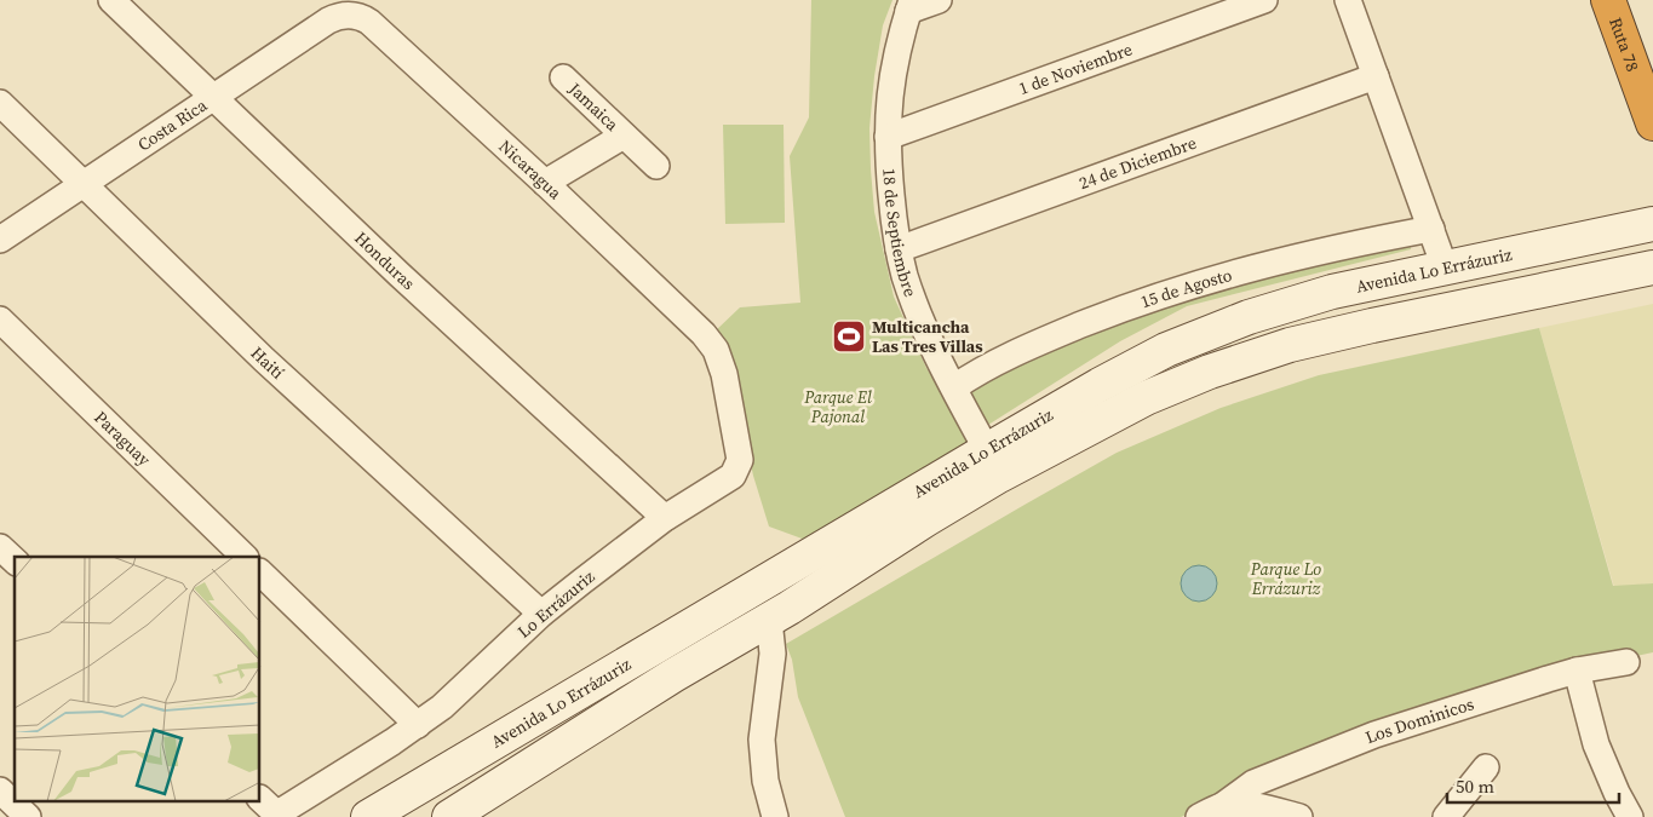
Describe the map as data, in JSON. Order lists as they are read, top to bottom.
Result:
{
  "streets": {
    "highway": ["Ruta 78"],
    "main road": ["Avenida Lo Errázuriz"],
    "street": [
      "1 de Noviembre",
      "Jamaica",
      "Costa Rica",
      "24 de Diciembre",
      "Nicaragua",
      "18 de Septiembre",
      "Honduras",
      "15 de Agosto",
      "Haití",
      "Paraguay",
      "Lo Errázuriz",
      "Los Dominicos"
    ]
  },
  "crossings": [
    ["1 de Noviembre", "18 de Septiembre"],
    ["Jamaica", "Nicaragua"],
    ["Costa Rica", "Nicaragua"],
    ["Costa Rica", "Honduras"],
    ["Costa Rica", "Haití"],
    ["24 de Diciembre", "18 de Septiembre"],
    ["Nicaragua", "Lo Errázuriz"],
    ["18 de Septiembre", "Avenida Lo Errázuriz"],
    ["18 de Septiembre", "15 de Agosto"],
    ["Honduras", "Lo Errázuriz"],
    ["Haití", "Lo Errázuriz"]
  ],
  "parks": ["Parque El Pajonal", "Parque Lo Errázuriz"],
  "places": {
    "sports": ["Multicancha Las Tres Villas"]
  },
  "scale_bar": "50 m"
}
